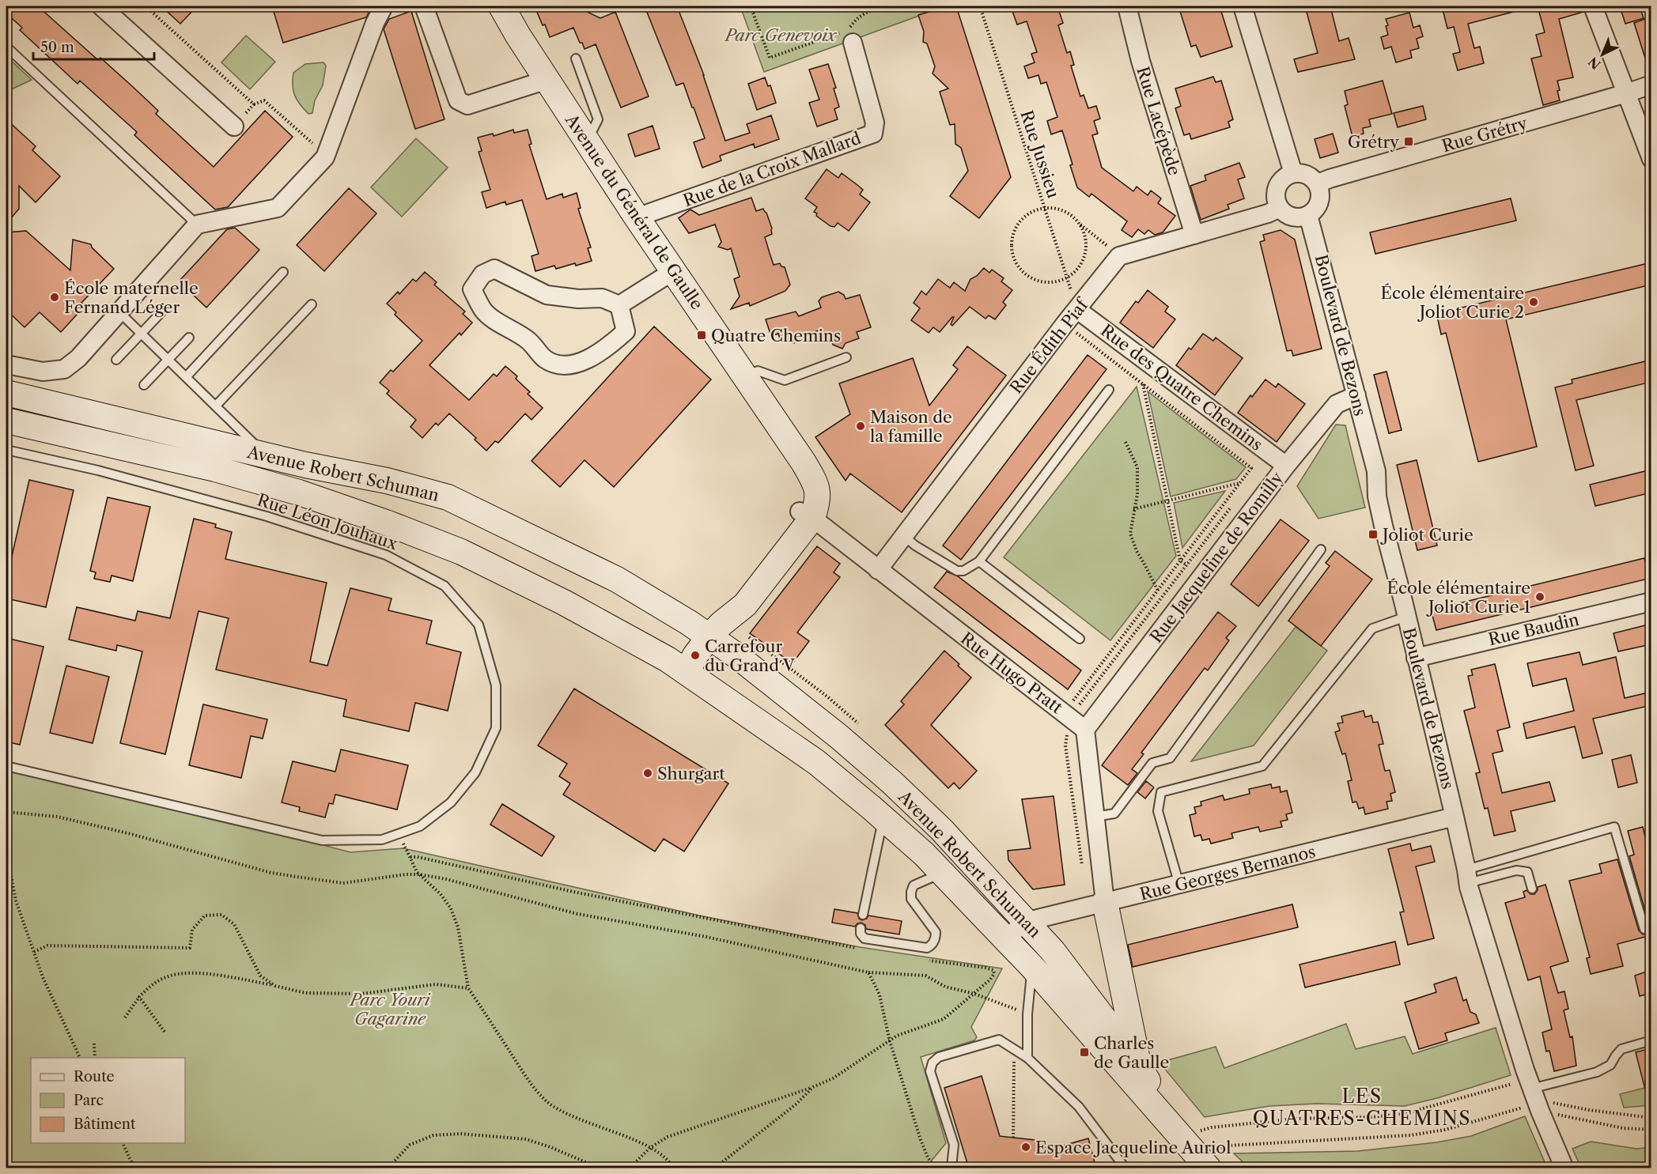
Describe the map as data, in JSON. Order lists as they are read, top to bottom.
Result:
{
  "streets": {
    "main road": ["Avenue du Général de Gaulle", "Avenue Robert Schuman"],
    "street": [
      "Rue Lacépède",
      "Rue Grétry",
      "Rue de la Croix Mallard",
      "Boulevard de Bezons",
      "Rue Édith Piaf",
      "Rue des Quatre Chemins",
      "Rue Jacqueline de Romilly",
      "Rue Baudin",
      "Rue Hugo Pratt",
      "Rue Georges Bernanos"
    ],
    "lane": ["Rue Léon Jouhaux"],
    "path": ["Rue Jussieu"]
  },
  "crossings": [
    ["Rue Grétry", "Boulevard de Bezons"],
    ["Rue Jussieu", "Rue Édith Piaf"],
    ["Rue Jussieu", "Rue des Quatre Chemins"],
    ["Rue de la Croix Mallard", "Avenue du Général de Gaulle"],
    ["Avenue du Général de Gaulle", "Avenue Robert Schuman"],
    ["Avenue du Général de Gaulle", "Rue Hugo Pratt"],
    ["Boulevard de Bezons", "Rue Jacqueline de Romilly"],
    ["Boulevard de Bezons", "Rue Baudin"],
    ["Boulevard de Bezons", "Rue Georges Bernanos"],
    ["Rue Édith Piaf", "Rue des Quatre Chemins"],
    ["Rue Édith Piaf", "Rue Hugo Pratt"],
    ["Rue des Quatre Chemins", "Rue Jacqueline de Romilly"],
    ["Avenue Robert Schuman", "Rue Georges Bernanos"],
    ["Rue Jacqueline de Romilly", "Rue Hugo Pratt"]
  ],
  "districts": ["LES QUATRES-CHEMINS"],
  "parks": ["Parc Genevoix", "Parc Youri Gagarine"],
  "places": {
    "transit": [
      "Grétry",
      "Quatre Chemins",
      "Joliot Curie",
      "Charles de Gaulle"
    ],
    "other": [
      "École maternelle Fernand Léger",
      "École élémentaire Joliot Curie 2",
      "Maison de la famille",
      "École élémentaire Joliot Curie 1",
      "Carrefour du Grand V",
      "Shurgart",
      "Espace Jacqueline Auriol"
    ]
  },
  "legend": ["Route", "Parc", "Bâtiment"],
  "scale_bar": "50 m",
  "north": "bottom left"
}
